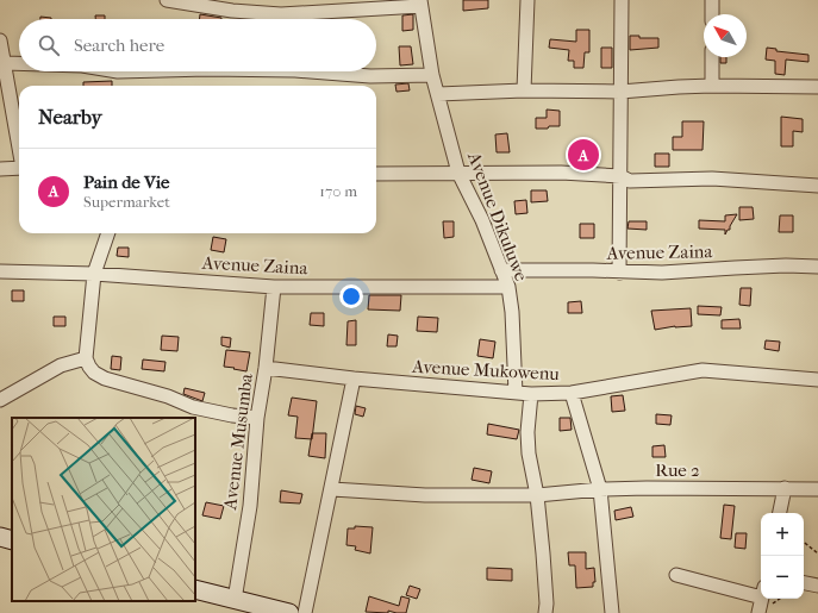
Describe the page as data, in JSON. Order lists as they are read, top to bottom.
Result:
{
  "streets": {
    "street": [
      "Avenue Dikuluwe",
      "Avenue Zaina",
      "Avenue Mukowenu",
      "Avenue Musumba",
      "Rue 2"
    ]
  },
  "crossings": [
    ["Avenue Dikuluwe", "Avenue Zaina"],
    ["Avenue Dikuluwe", "Avenue Mukowenu"],
    ["Avenue Zaina", "Avenue Musumba"],
    ["Avenue Mukowenu", "Avenue Musumba"]
  ],
  "north": "top left",
  "page": {
    "search": "Search here",
    "heading": "Nearby",
    "pins": "A",
    "list": [
      {
        "mark": "A",
        "name": "Pain de Vie",
        "note": "Supermarket",
        "value": "170 m"
      }
    ],
    "map_buttons": ["+", "−"]
  }
}
